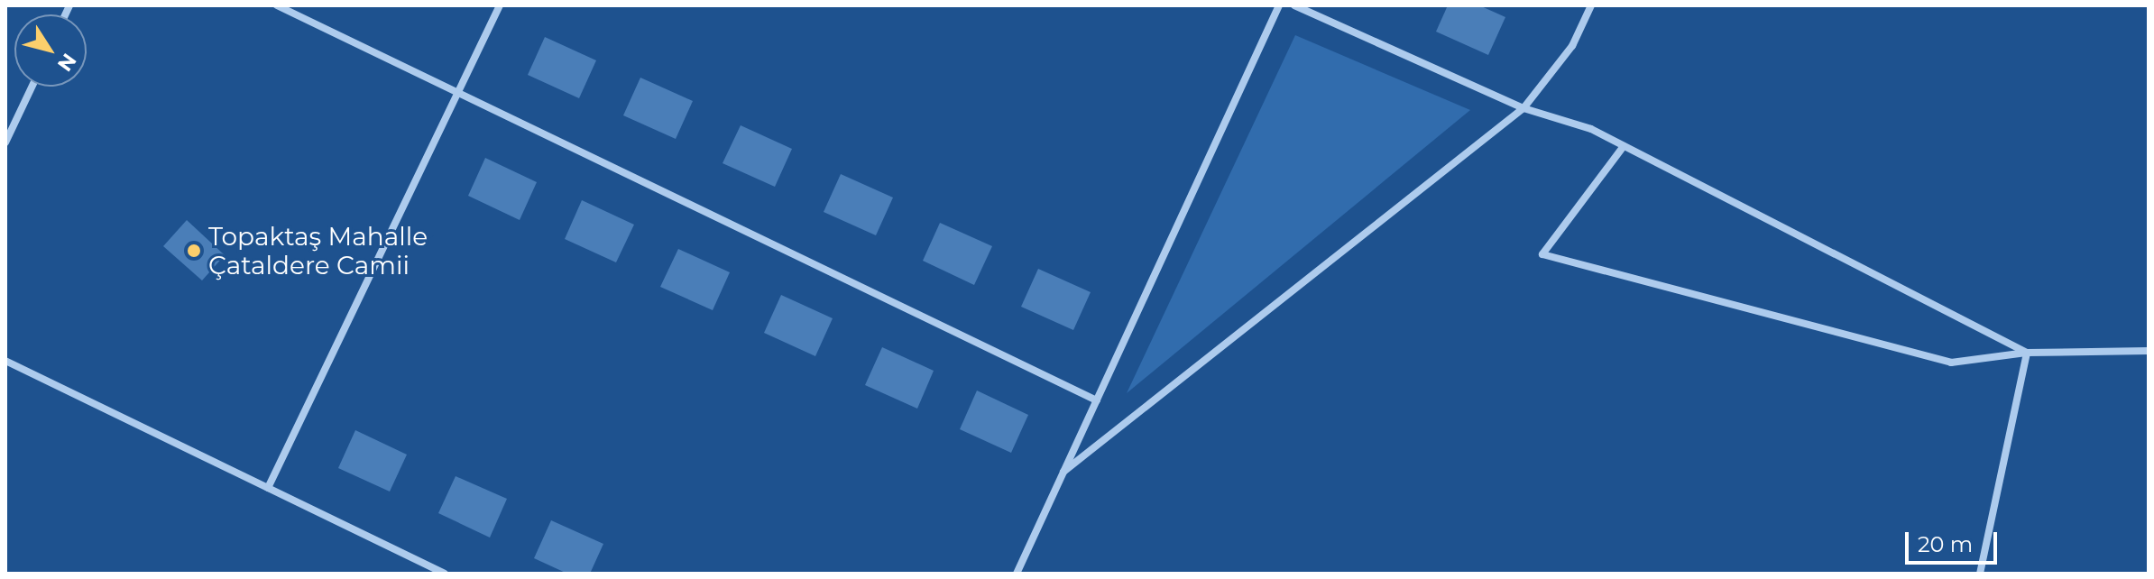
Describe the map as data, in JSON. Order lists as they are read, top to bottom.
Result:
{
  "places": ["Topaktaş Mahalle Çataldere Camii"],
  "scale_bar": "20 m",
  "north": "bottom right"
}
